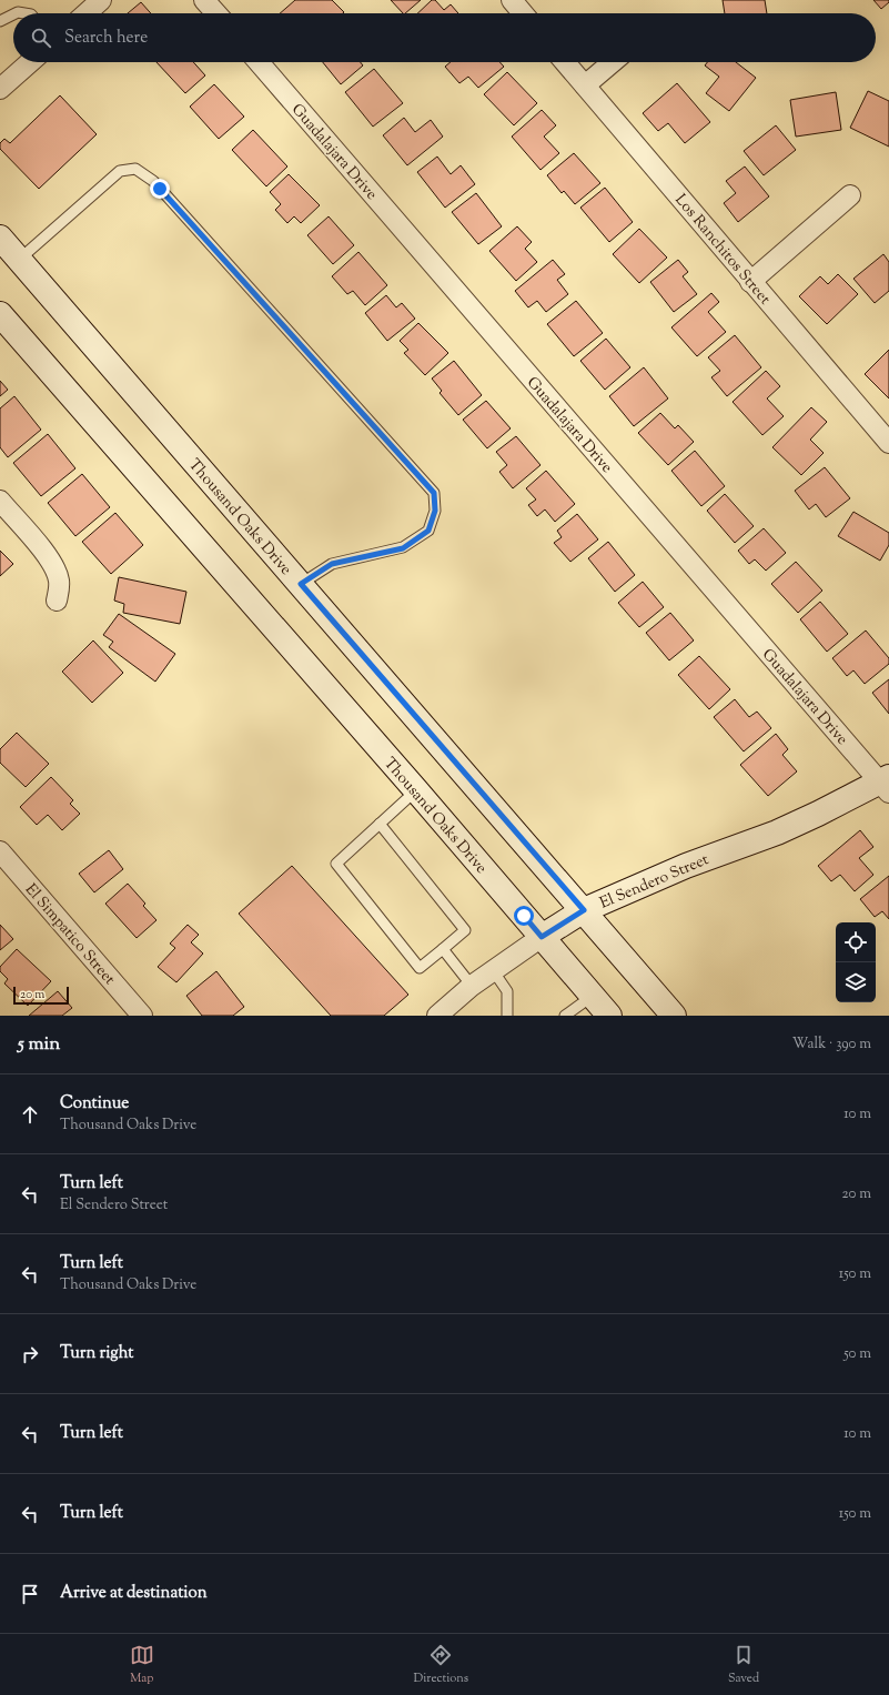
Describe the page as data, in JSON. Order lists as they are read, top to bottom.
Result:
{
  "streets": {
    "main road": ["Thousand Oaks Drive", "El Sendero Street"],
    "street": ["Guadalajara Drive", "Los Ranchitos Street", "El Simpatico Street"]
  },
  "crossings": [
    ["Guadalajara Drive", "El Sendero Street"],
    ["Thousand Oaks Drive", "El Sendero Street"]
  ],
  "scale_bar": "20 m",
  "page": {
    "search": "Search here",
    "scale": "20 m",
    "heading": ["5 min", "Walk · 390 m"],
    "list": [
      ["Continue", "Thousand Oaks Drive", "10 m"],
      ["Turn left", "El Sendero Street", "20 m"],
      ["Turn left", "Thousand Oaks Drive", "150 m"],
      ["Turn right", "50 m"],
      ["Turn left", "10 m"],
      ["Turn left", "150 m"],
      "Arrive at destination"
    ],
    "nav": ["Map", "Directions", "Saved"]
  }
}
